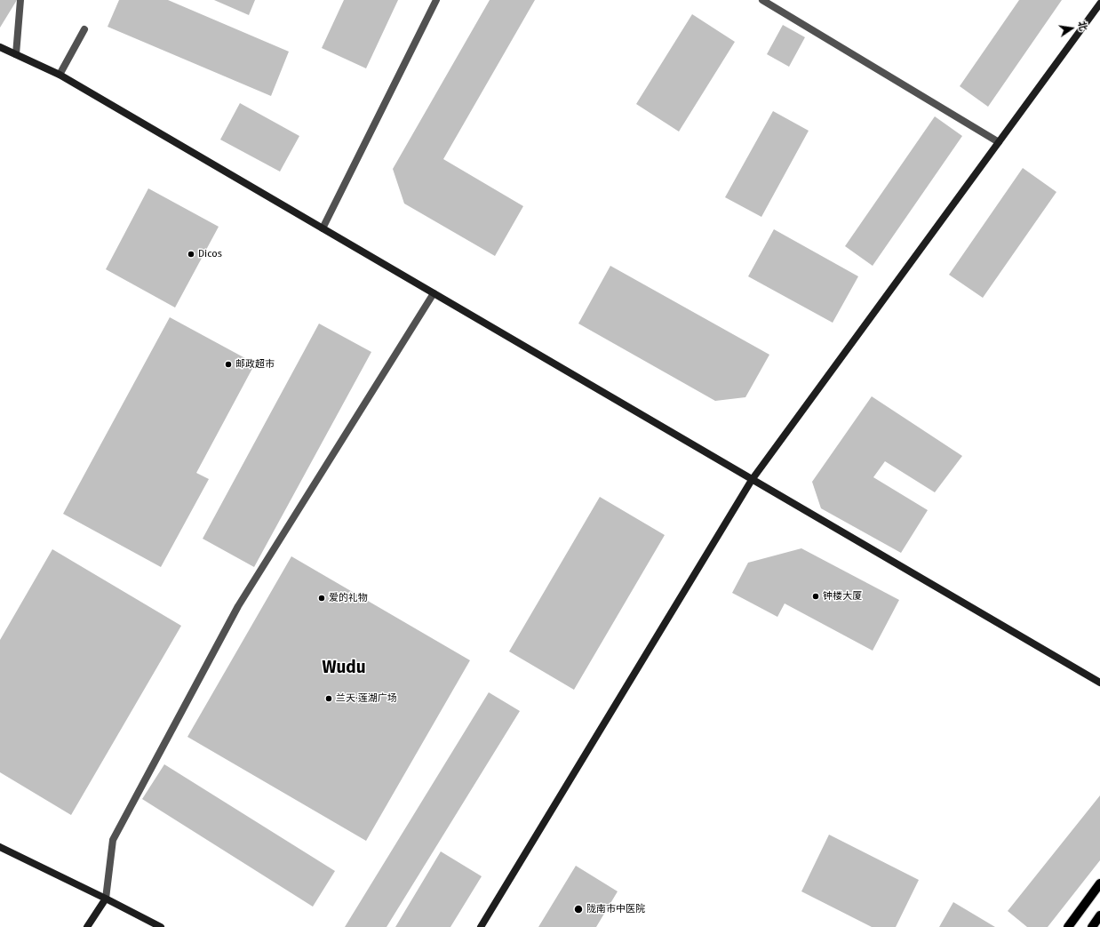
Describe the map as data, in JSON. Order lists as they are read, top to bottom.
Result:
{
  "districts": ["Wudu"],
  "places": [
    "Dicos",
    "邮政超市",
    "钟楼大厦",
    "爱的礼物",
    "兰天·莲湖广场",
    "陇南市中医院"
  ],
  "north": "right"
}
